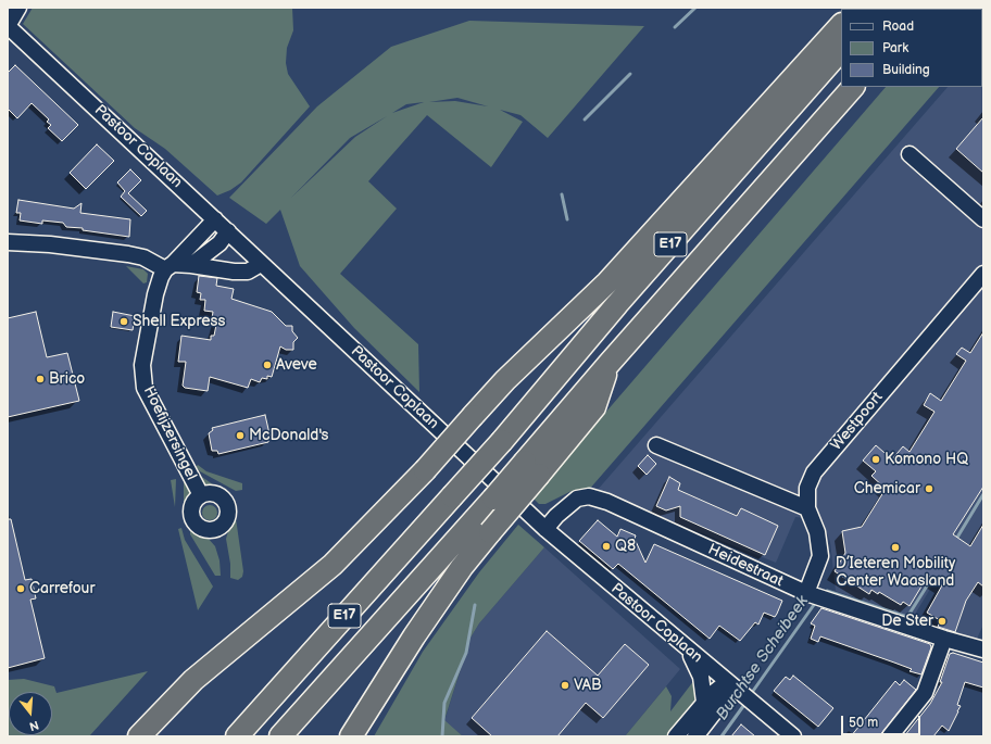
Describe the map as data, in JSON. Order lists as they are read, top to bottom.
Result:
{
  "streets": {
    "highway": ["E17"],
    "street": [
      "Pastoor Coplaan",
      "Westpoort",
      "Hoefijzersingel",
      "Heidestraat"
    ]
  },
  "crossings": [
    ["Pastoor Coplaan", "Hoefijzersingel"],
    ["Pastoor Coplaan", "Heidestraat"],
    ["Westpoort", "Heidestraat"]
  ],
  "water": ["Burchtse Scheibeek"],
  "places": [
    "Shell Express",
    "Aveve",
    "Brico",
    "McDonald's",
    "Komono HQ",
    "Chemicar",
    "Q8",
    "D’Ieteren Mobility Center Waasland",
    "Carrefour",
    "De Ster",
    "VAB"
  ],
  "legend": ["Road", "Park", "Building"],
  "scale_bar": "50 m",
  "north": "bottom"
}
